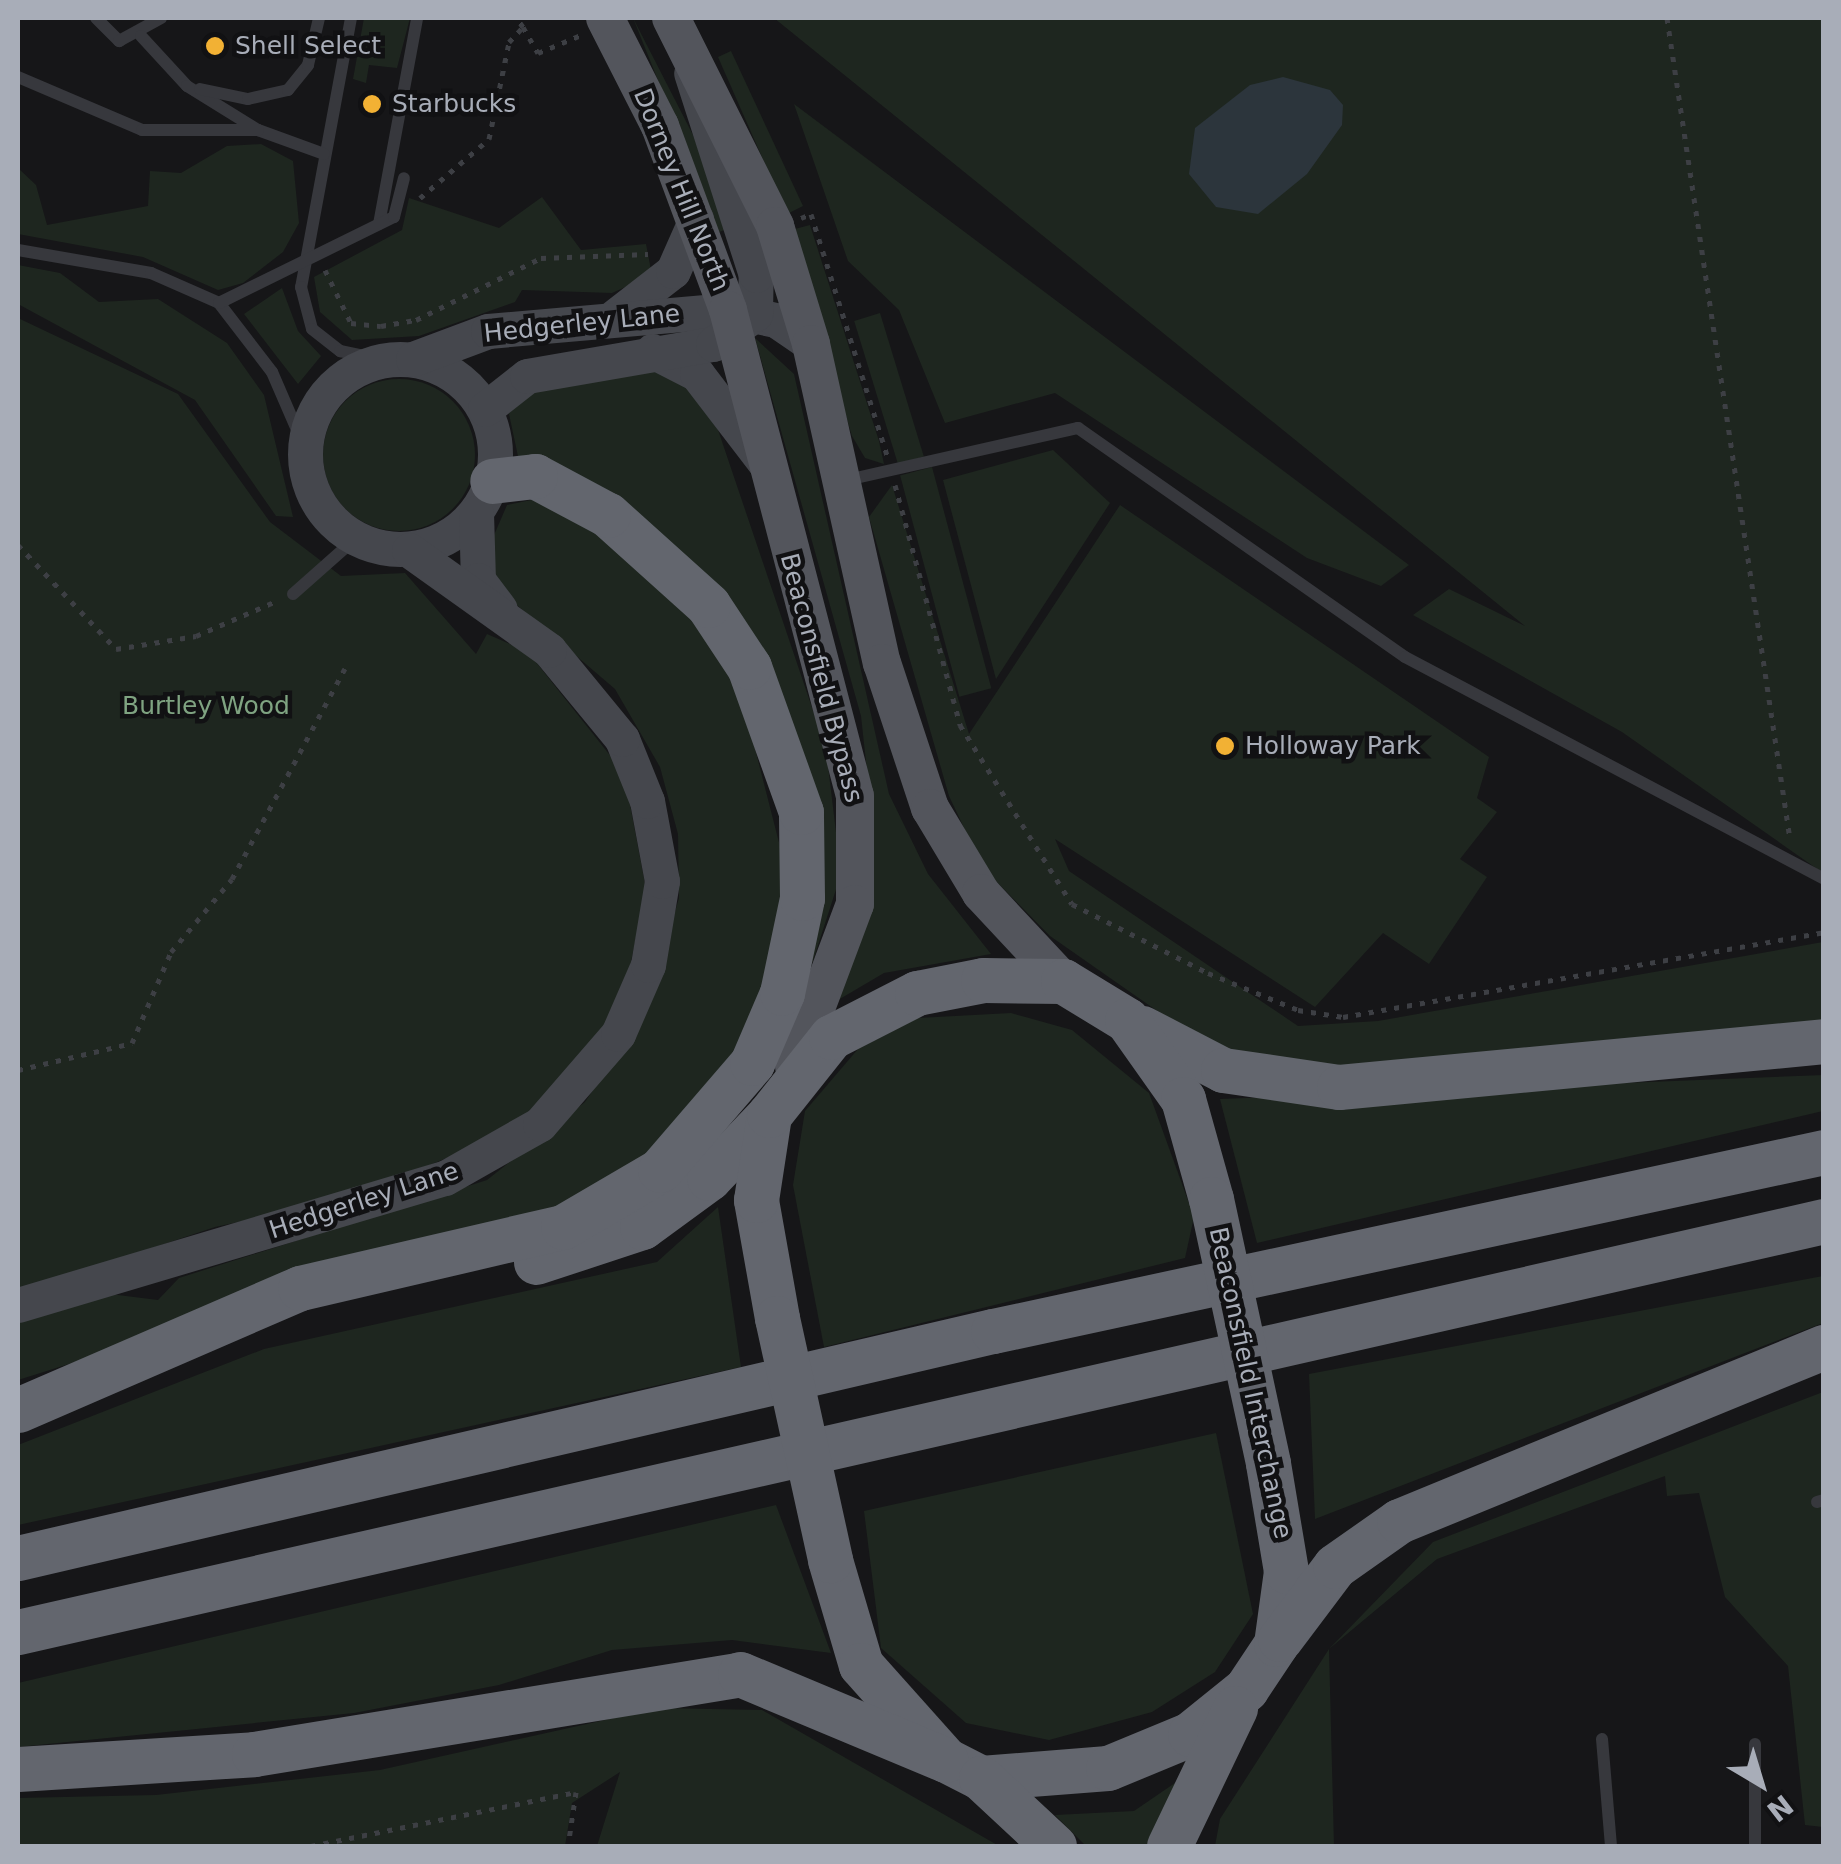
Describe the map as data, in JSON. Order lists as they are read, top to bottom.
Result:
{
  "streets": {
    "highway": ["Beaconsfield Interchange"],
    "main road": ["Dorney Hill North", "Beaconsfield Bypass"],
    "street": ["Hedgerley Lane"]
  },
  "crossings": [
    ["Dorney Hill North", "Hedgerley Lane"],
    ["Dorney Hill North", "Beaconsfield Bypass"],
    ["Hedgerley Lane", "Beaconsfield Bypass"]
  ],
  "parks": ["Burtley Wood"],
  "places": ["Shell Select", "Starbucks", "Holloway Park"],
  "north": "bottom right"
}
